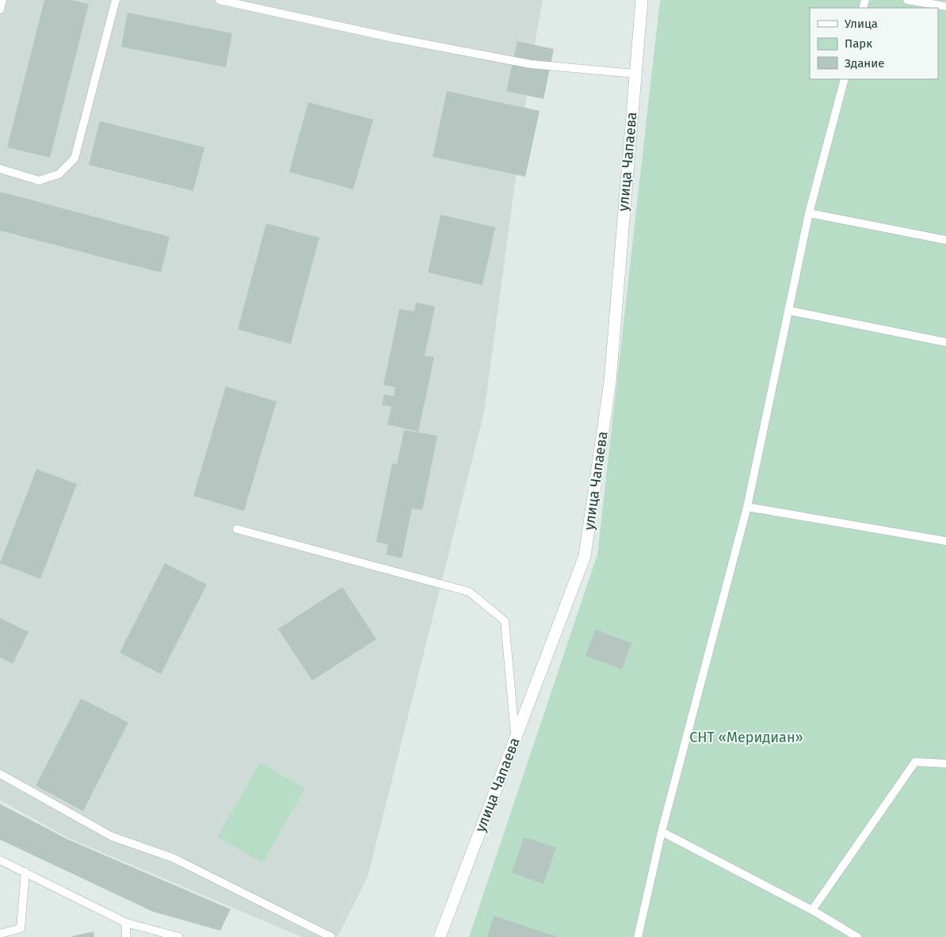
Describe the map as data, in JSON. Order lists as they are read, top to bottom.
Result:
{
  "streets": {
    "street": ["улица Чапаева"]
  },
  "parks": ["СНТ «Меридиан»"],
  "legend": ["Улица", "Парк", "Здание"]
}
